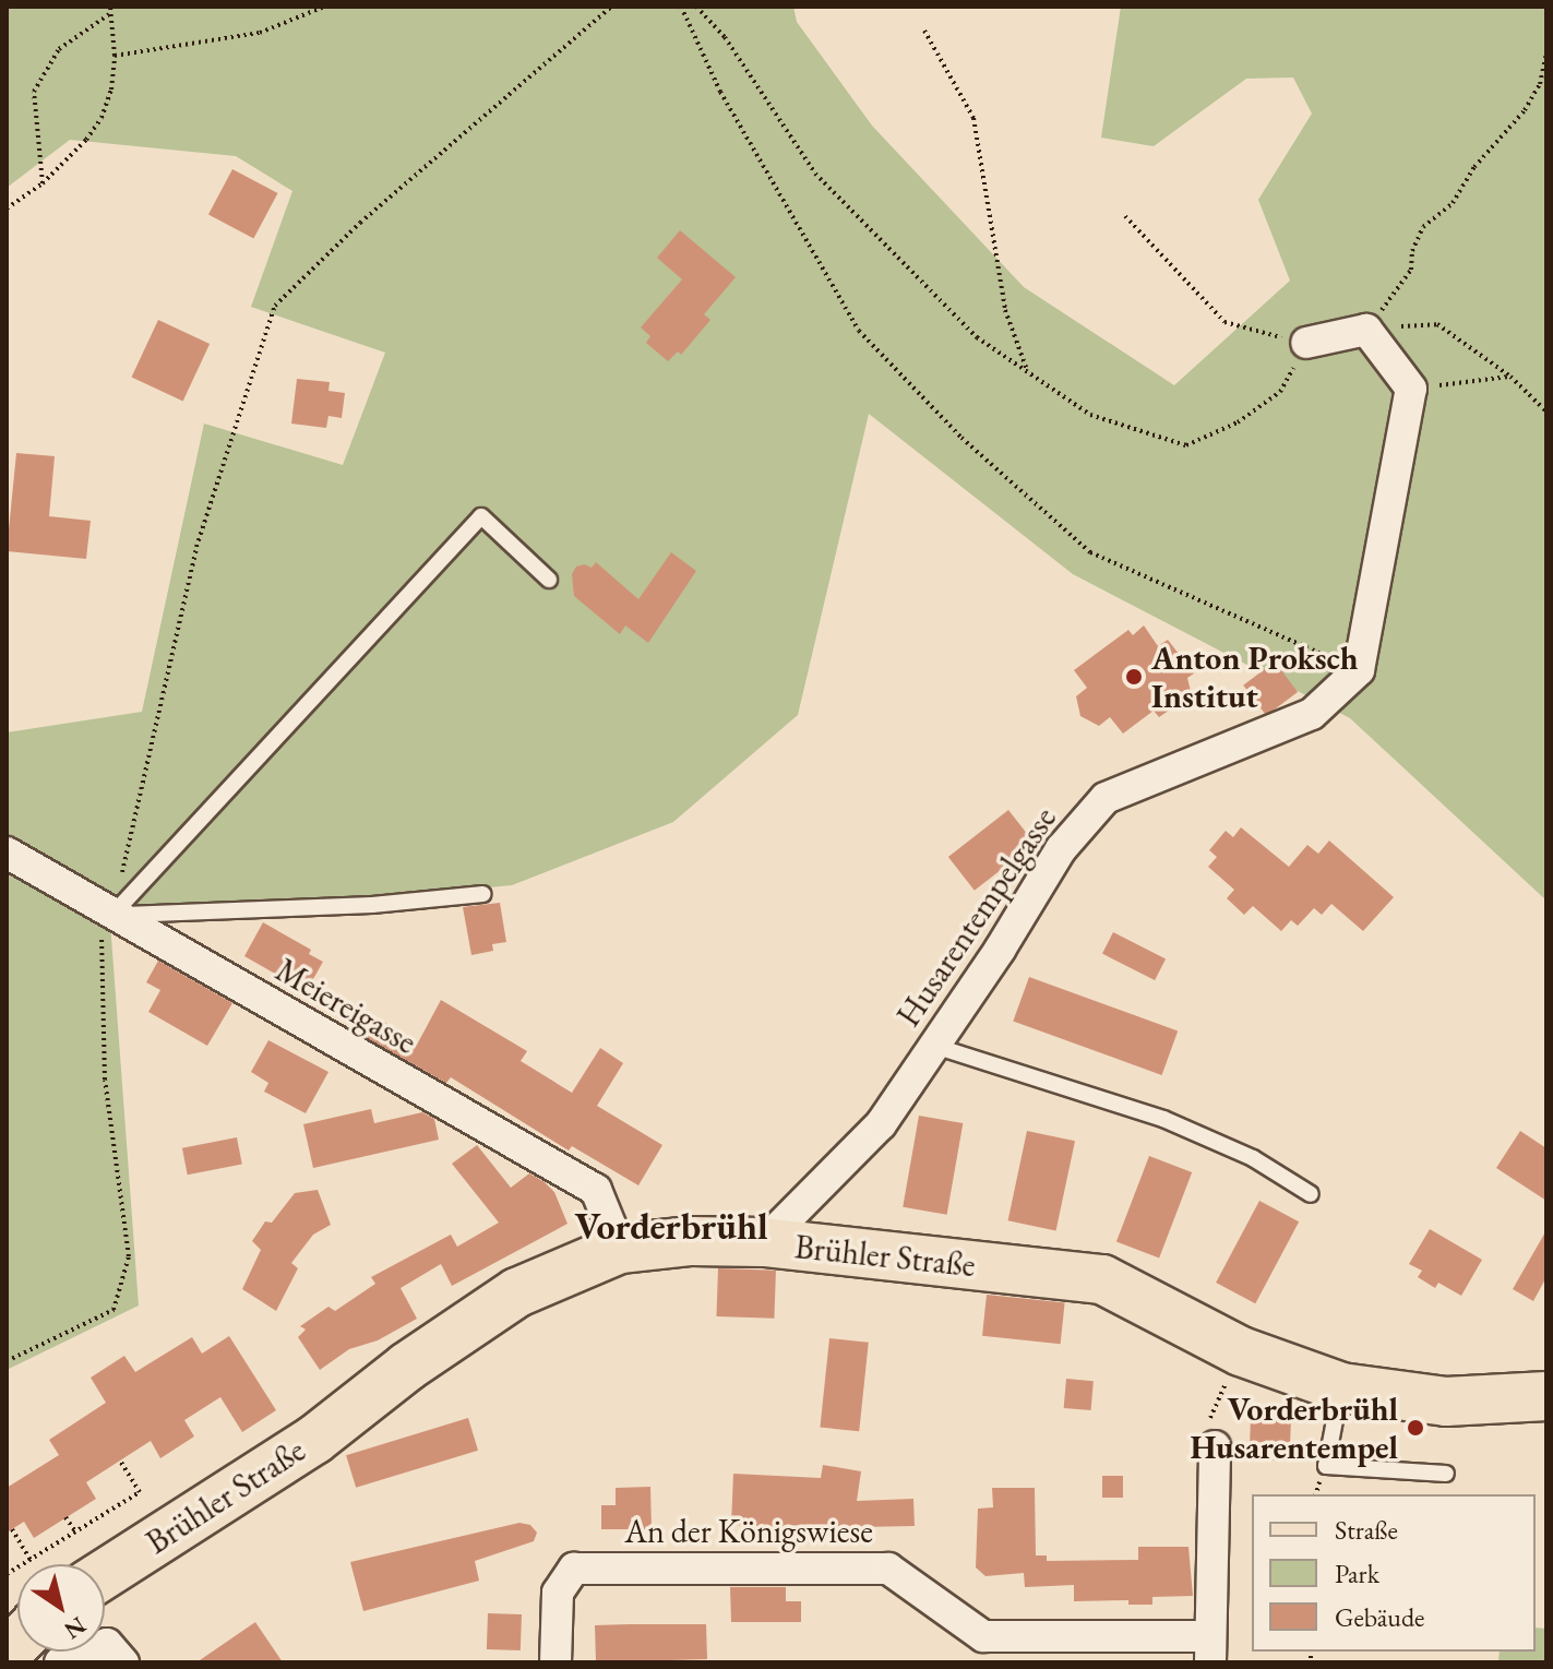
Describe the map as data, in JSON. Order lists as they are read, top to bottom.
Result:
{
  "streets": {
    "main road": ["Brühler Straße"],
    "street": ["Husarentempelgasse", "Meiereigasse", "An der Königswiese"]
  },
  "crossings": [
    ["Husarentempelgasse", "Brühler Straße"],
    ["Meiereigasse", "Brühler Straße"]
  ],
  "districts": ["Vorderbrühl"],
  "places": ["Anton Proksch Institut", "Vorderbrühl Husarentempel"],
  "legend": ["Straße", "Park", "Gebäude"],
  "north": "bottom right"
}
